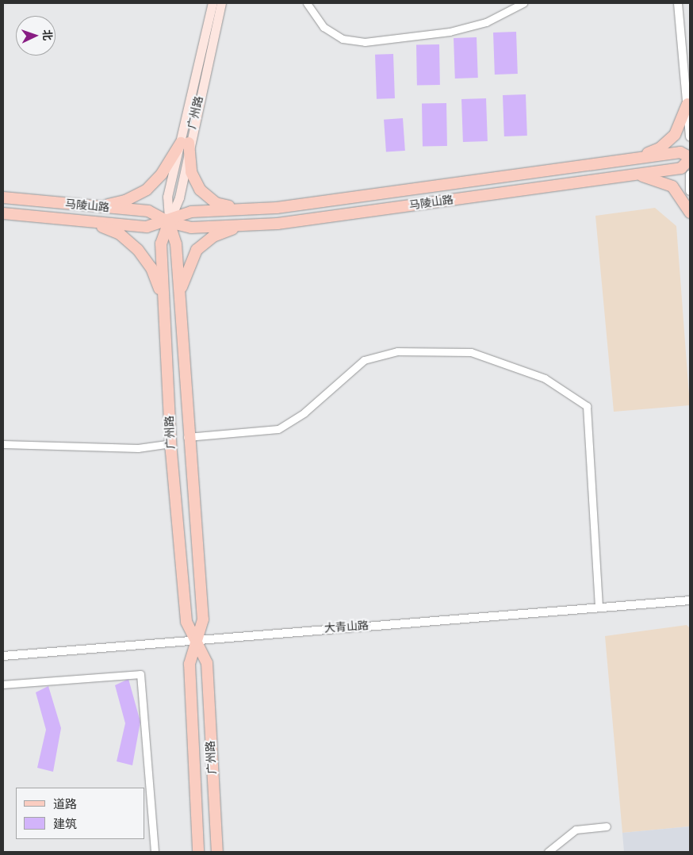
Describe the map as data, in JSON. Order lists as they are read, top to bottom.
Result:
{
  "streets": {
    "main road": ["广州路", "马陵山路"],
    "street": ["大青山路"]
  },
  "crossings": [
    ["广州路", "马陵山路"],
    ["广州路", "大青山路"]
  ],
  "legend": ["道路", "建筑"],
  "north": "right"
}
